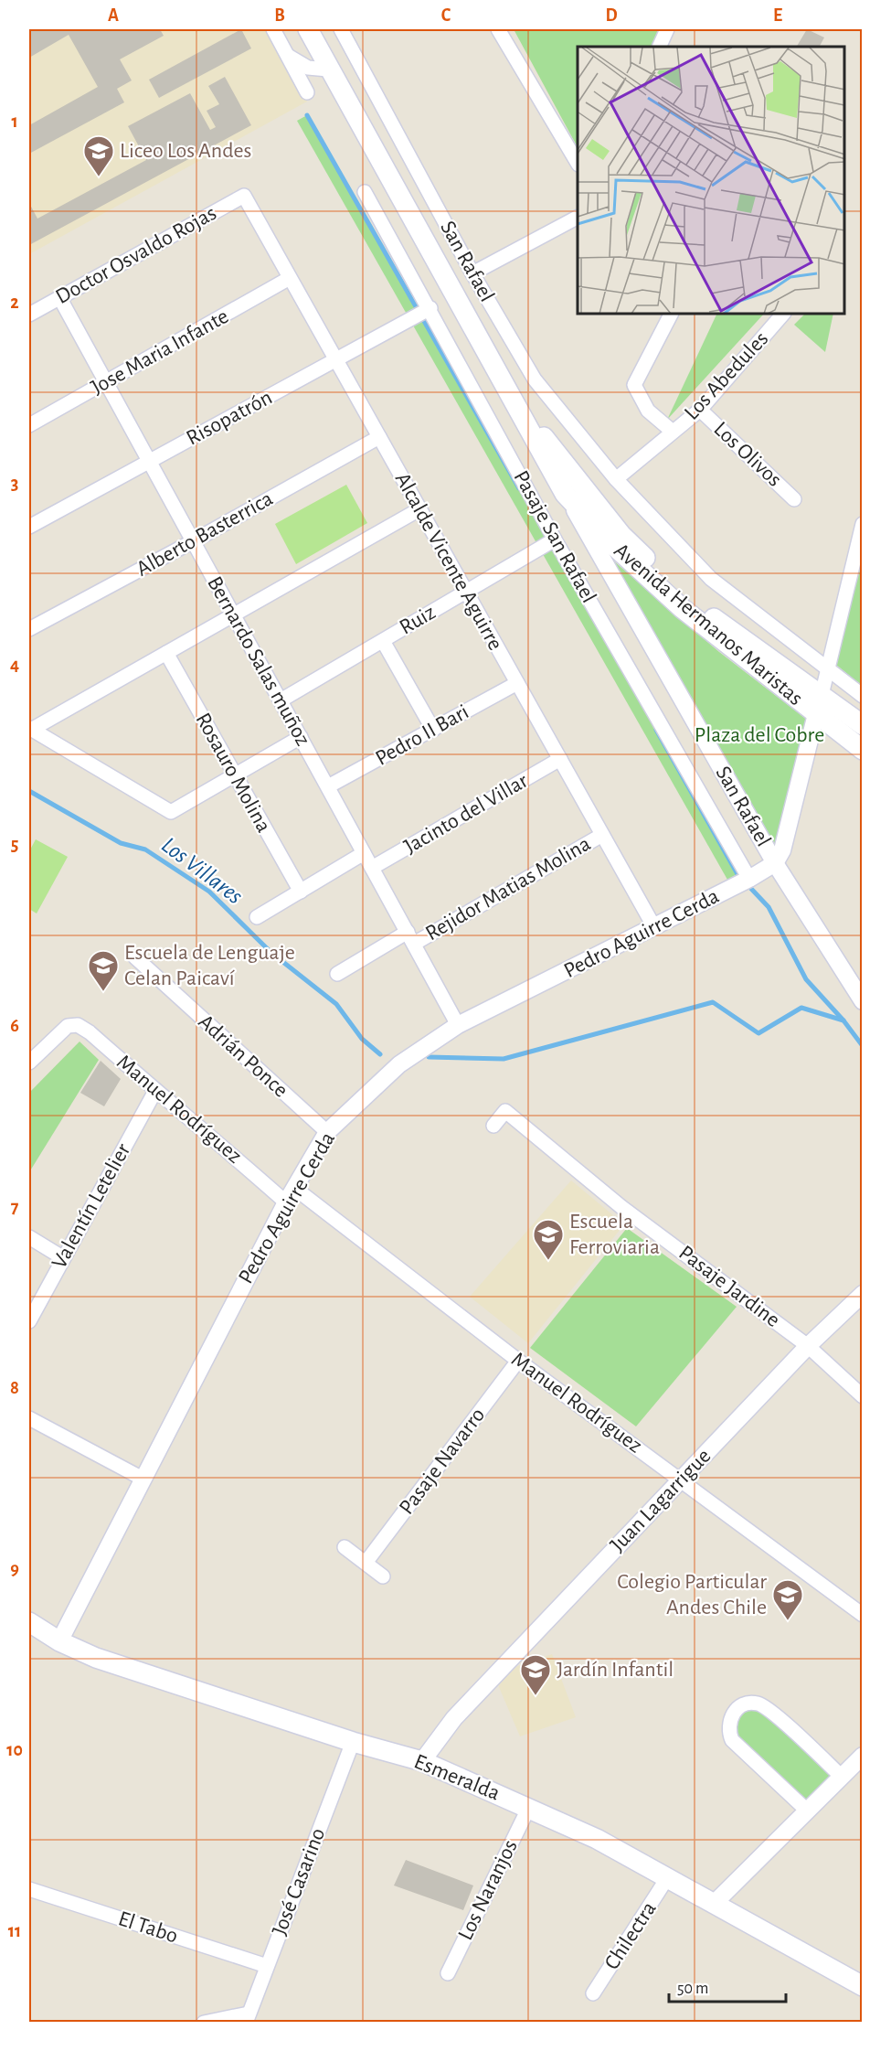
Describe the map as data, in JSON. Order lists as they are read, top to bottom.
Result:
{
  "streets": {
    "main road": ["San Rafael", "Avenida Hermanos Maristas", "Esmeralda"],
    "street": [
      "Doctor Osvaldo Rojas",
      "Jose Maria Infante",
      "Los Abedules",
      "Risopatrón",
      "Los Olivos",
      "Alberto Basterrica",
      "Pasaje San Rafael",
      "Alcalde Vicente Aguirre",
      "Ruiz",
      "Bernardo Salas muñoz",
      "Pedro II Bari",
      "Rosauro Molina",
      "Jacinto del Villar",
      "Rejidor Matias Molina",
      "Pedro Aguirre Cerda",
      "Adrián Ponce",
      "Manuel Rodríguez",
      "Valentín Letelier",
      "Pasaje Jardine",
      "Pasaje Navarro",
      "Juan Lagarrigue",
      "José Casarino",
      "Los Naranjos",
      "El Tabo",
      "Chilectra"
    ]
  },
  "crossings": [
    ["Doctor Osvaldo Rojas", "Alcalde Vicente Aguirre"],
    ["Doctor Osvaldo Rojas", "Bernardo Salas muñoz"],
    ["San Rafael", "Los Abedules"],
    ["San Rafael", "Avenida Hermanos Maristas"],
    ["San Rafael", "Pedro Aguirre Cerda"],
    ["Jose Maria Infante", "Alcalde Vicente Aguirre"],
    ["Jose Maria Infante", "Bernardo Salas muñoz"],
    ["Los Abedules", "Los Olivos"],
    ["Risopatrón", "Pasaje San Rafael"],
    ["Risopatrón", "Alcalde Vicente Aguirre"],
    ["Risopatrón", "Bernardo Salas muñoz"],
    ["Alberto Basterrica", "Alcalde Vicente Aguirre"],
    ["Alberto Basterrica", "Bernardo Salas muñoz"],
    ["Pasaje San Rafael", "Ruiz"],
    ["Pasaje San Rafael", "Pedro Aguirre Cerda"],
    ["Alcalde Vicente Aguirre", "Ruiz"],
    ["Alcalde Vicente Aguirre", "Pedro II Bari"],
    ["Alcalde Vicente Aguirre", "Jacinto del Villar"],
    ["Alcalde Vicente Aguirre", "Rejidor Matias Molina"],
    ["Alcalde Vicente Aguirre", "Pedro Aguirre Cerda"],
    ["Ruiz", "Bernardo Salas muñoz"],
    ["Bernardo Salas muñoz", "Pedro II Bari"],
    ["Bernardo Salas muñoz", "Jacinto del Villar"],
    ["Bernardo Salas muñoz", "Rejidor Matias Molina"],
    ["Bernardo Salas muñoz", "Pedro Aguirre Cerda"],
    ["Pedro Aguirre Cerda", "Adrián Ponce"],
    ["Pedro Aguirre Cerda", "Manuel Rodríguez"],
    ["Pedro Aguirre Cerda", "Esmeralda"],
    ["Manuel Rodríguez", "Valentín Letelier"],
    ["Manuel Rodríguez", "Pasaje Navarro"],
    ["Manuel Rodríguez", "Juan Lagarrigue"],
    ["Pasaje Jardine", "Juan Lagarrigue"],
    ["Juan Lagarrigue", "Esmeralda"],
    ["Esmeralda", "José Casarino"],
    ["Esmeralda", "Los Naranjos"],
    ["Esmeralda", "Chilectra"],
    ["José Casarino", "El Tabo"]
  ],
  "water": ["Los Villares"],
  "parks": ["Plaza del Cobre"],
  "places": {
    "school or university": [
      "Liceo Los Andes",
      "Escuela de Lenguaje Celan Paicaví",
      "Escuela Ferroviaria",
      "Colegio Particular Andes Chile",
      "Jardín Infantil"
    ]
  },
  "scale_bar": "50 m",
  "grid": {
    "columns": [
      "A",
      "B",
      "C",
      "D",
      "E"
    ],
    "rows": [
      "1",
      "2",
      "3",
      "4",
      "5",
      "6",
      "7",
      "8",
      "9",
      "10",
      "11"
    ]
  }
}
